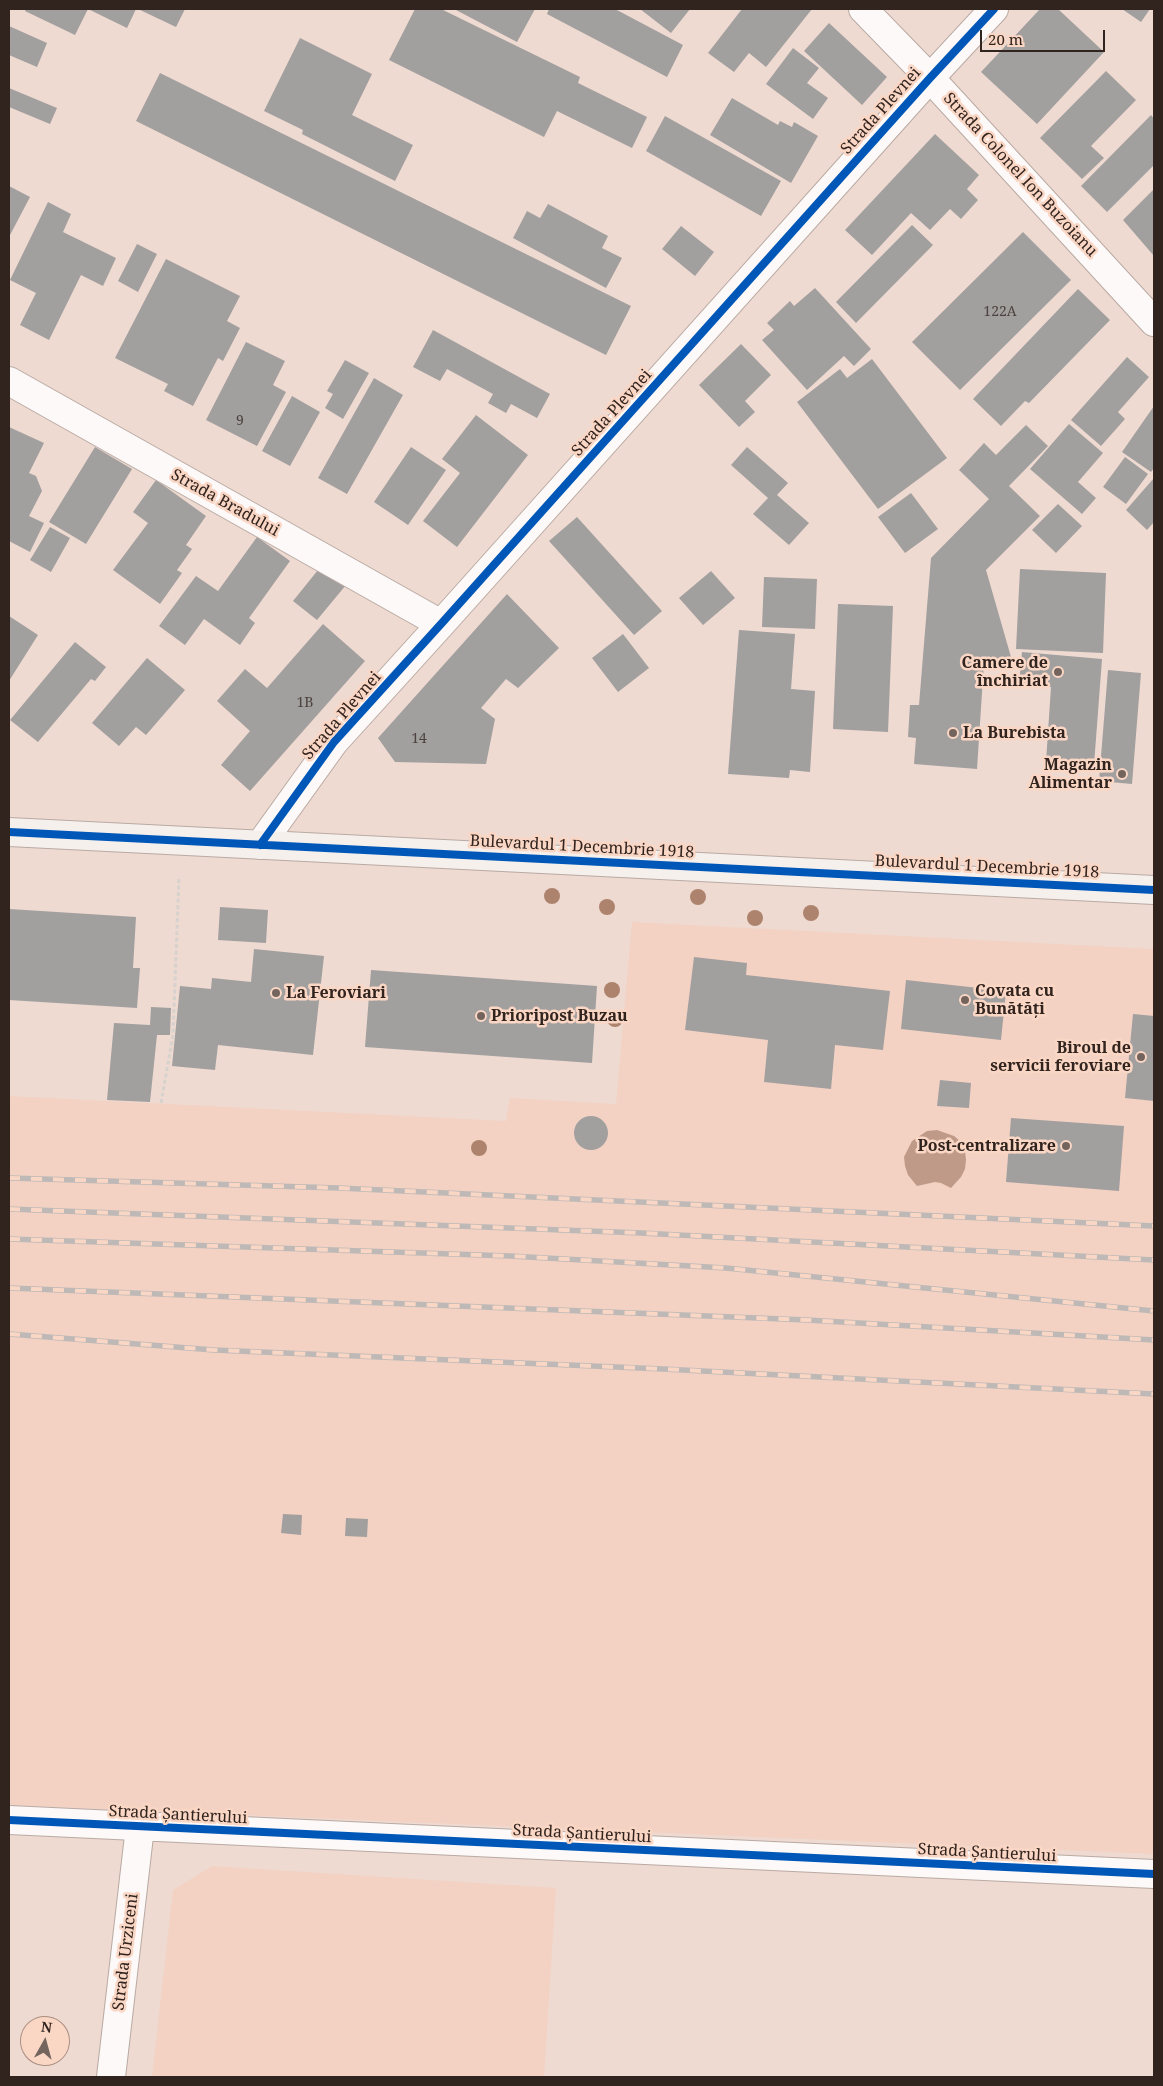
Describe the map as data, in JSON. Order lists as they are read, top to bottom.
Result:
{
  "streets": {
    "main road": ["Bulevardul 1 Decembrie 1918"],
    "street": [
      "Strada Plevnei",
      "Strada Colonel Ion Buzoianu",
      "Strada Bradului",
      "Strada Șantierului",
      "Strada Urziceni"
    ]
  },
  "crossings": [
    ["Strada Plevnei", "Strada Colonel Ion Buzoianu"],
    ["Strada Plevnei", "Strada Bradului"],
    ["Strada Plevnei", "Bulevardul 1 Decembrie 1918"],
    ["Strada Șantierului", "Strada Urziceni"]
  ],
  "places": [
    "Camere de închiriat",
    "La Burebista",
    "Magazin Alimentar",
    "La Feroviari",
    "Covata cu Bunătăți",
    "Prioripost Buzau",
    "Biroul de servicii feroviare",
    "Post-centralizare"
  ],
  "house_numbers": [
    "122A",
    "9",
    "1B",
    "14"
  ],
  "scale_bar": "20 m",
  "north": "top"
}
